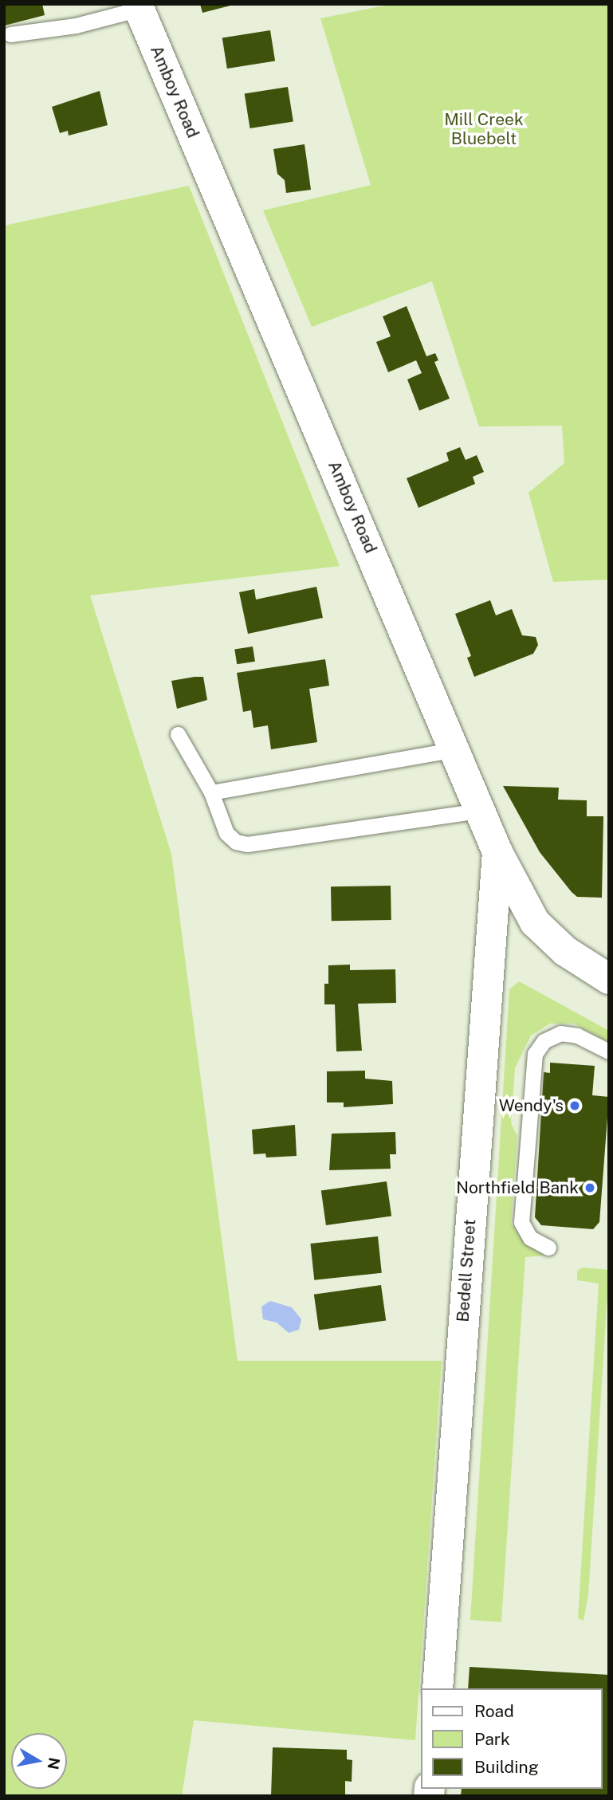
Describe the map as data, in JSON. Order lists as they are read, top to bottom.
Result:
{
  "streets": {
    "main road": ["Amboy Road", "Bedell Street"]
  },
  "crossings": [
    ["Amboy Road", "Bedell Street"]
  ],
  "parks": ["Mill Creek Bluebelt"],
  "places": ["Wendy's", "Northfield Bank"],
  "legend": ["Road", "Park", "Building"],
  "north": "right"
}
